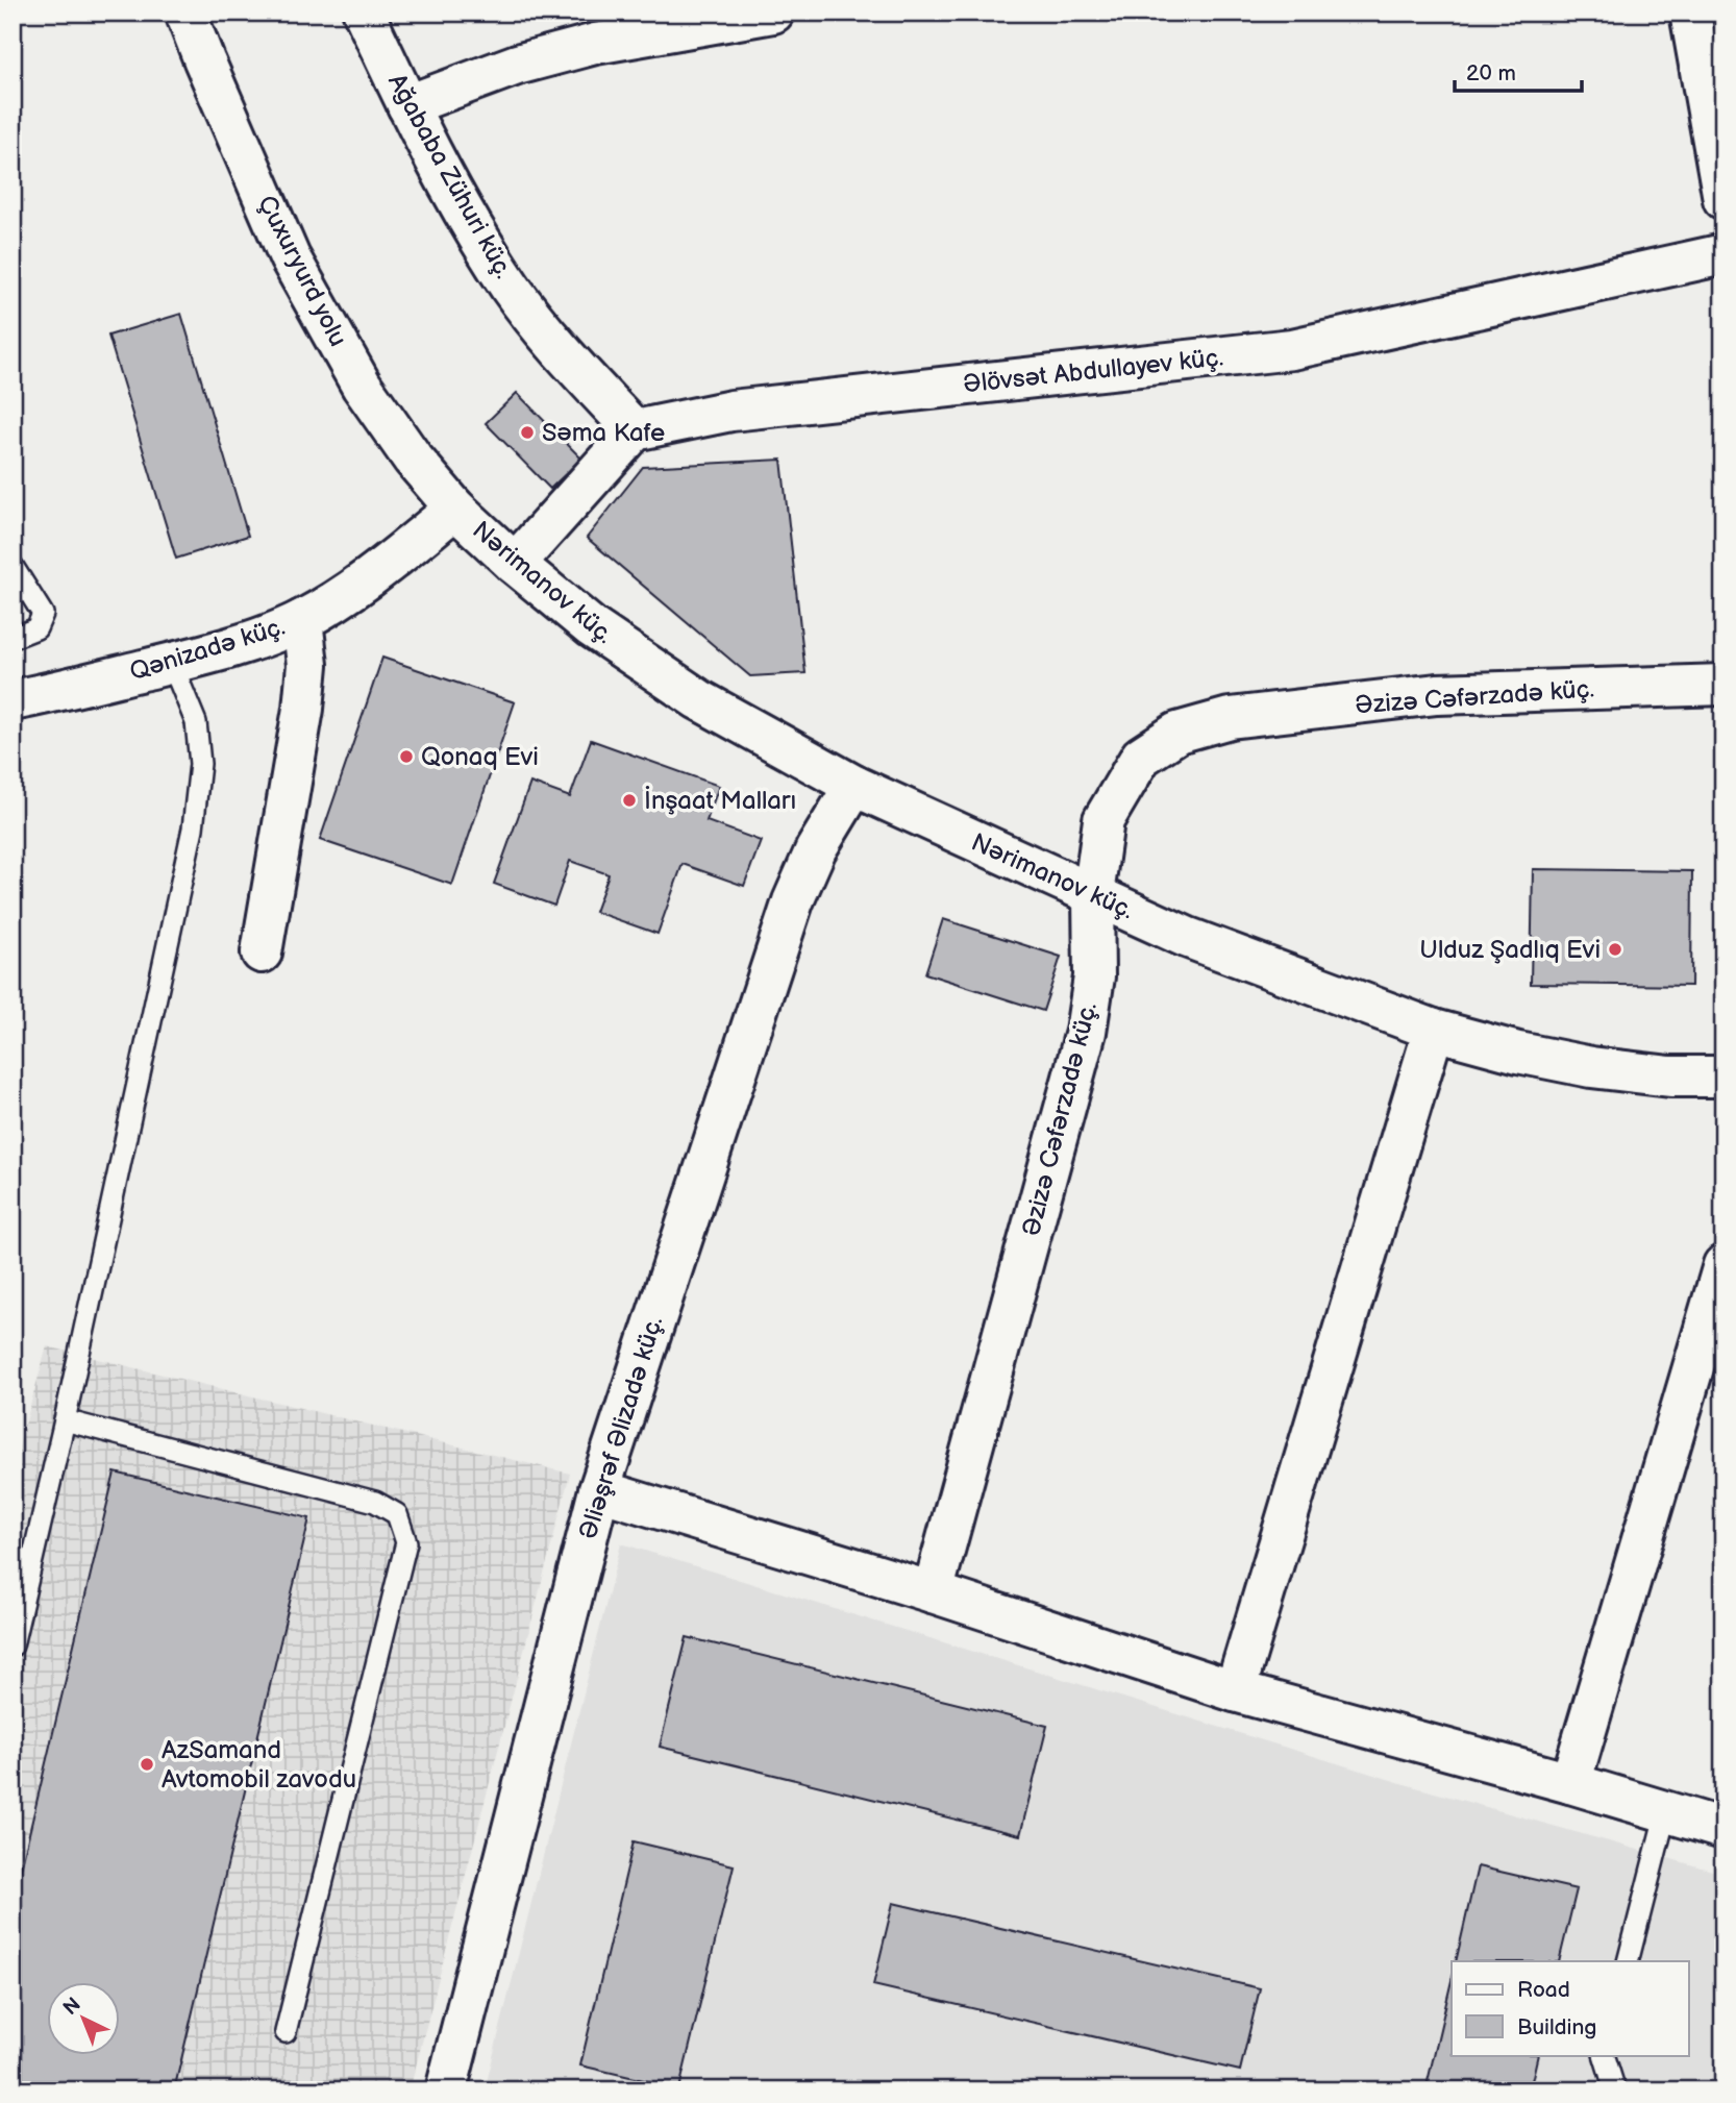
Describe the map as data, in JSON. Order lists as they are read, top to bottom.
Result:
{
  "streets": {
    "street": [
      "Ağababa Zühuri küç.",
      "Çuxuryurd yolu",
      "Əlövsət Abdullayev küç.",
      "Nərimanov küç.",
      "Qənizadə küç.",
      "Əzizə Cəfərzadə küç.",
      "Əliəşrəf Əlizadə küç."
    ]
  },
  "crossings": [
    ["Ağababa Zühuri küç.", "Əlövsət Abdullayev küç."],
    ["Çuxuryurd yolu", "Nərimanov küç."],
    ["Çuxuryurd yolu", "Qənizadə küç."],
    ["Nərimanov küç.", "Qənizadə küç."],
    ["Nərimanov küç.", "Əzizə Cəfərzadə küç."],
    ["Nərimanov küç.", "Əliəşrəf Əlizadə küç."]
  ],
  "places": [
    "Səma Kafe",
    "Qonaq Evi",
    "İnşaat Malları",
    "Ulduz Şadlıq Evi",
    "AzSamand Avtomobil zavodu"
  ],
  "legend": ["Road", "Building"],
  "scale_bar": "20 m",
  "north": "top left"
}
